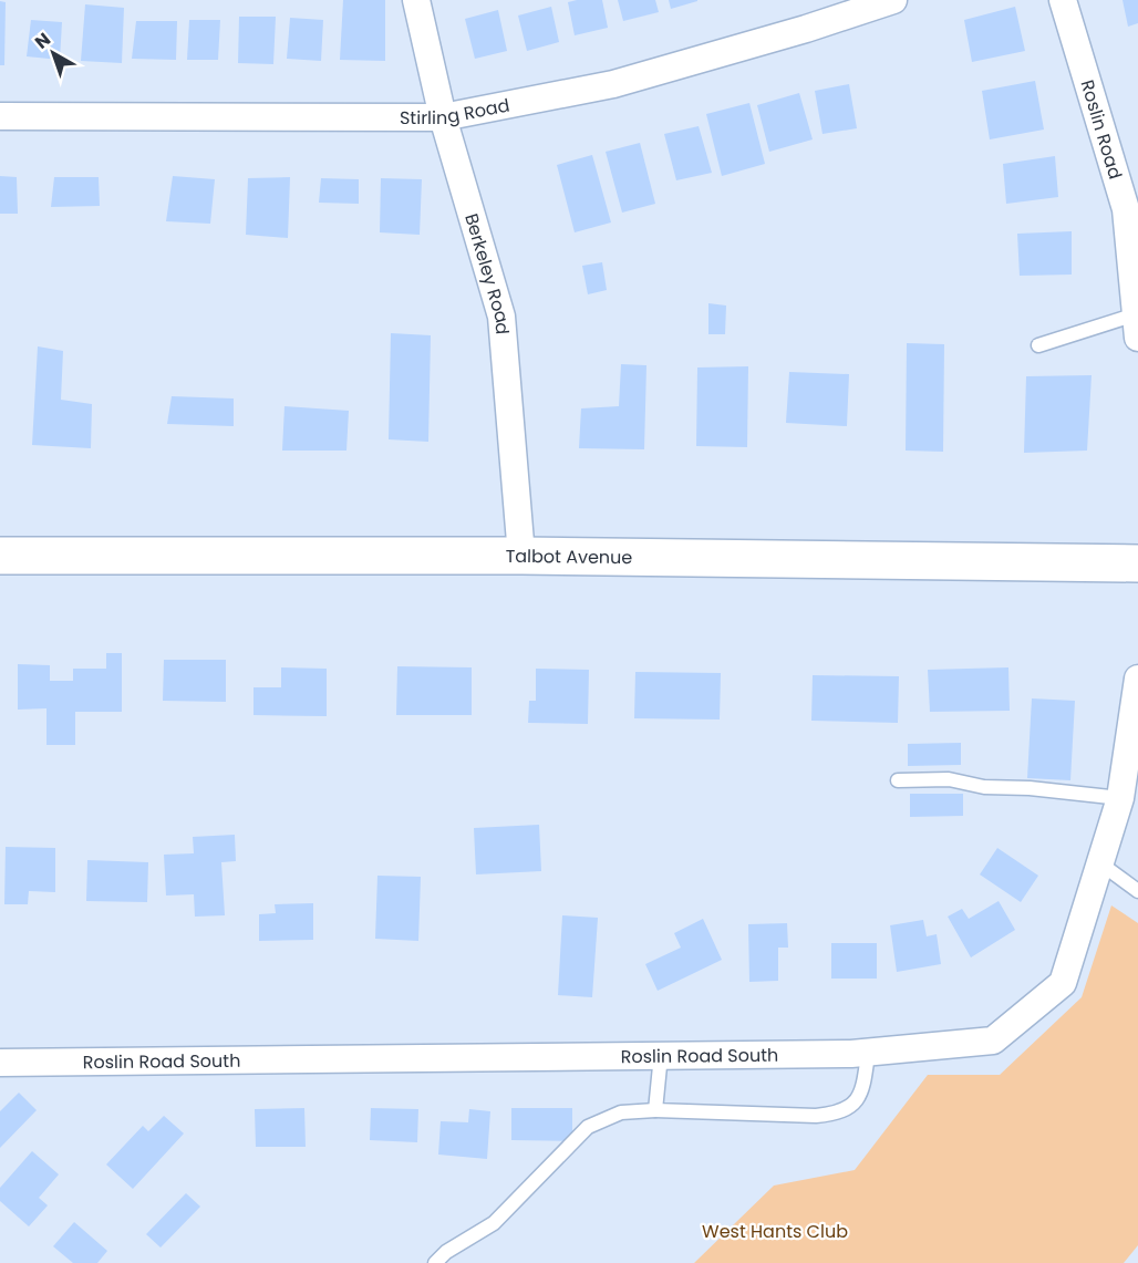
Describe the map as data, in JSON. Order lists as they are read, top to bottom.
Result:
{
  "streets": {
    "main road": ["Talbot Avenue"],
    "street": [
      "Stirling Road",
      "Roslin Road",
      "Berkeley Road",
      "Roslin Road South"
    ]
  },
  "crossings": [
    ["Stirling Road", "Berkeley Road"],
    ["Berkeley Road", "Talbot Avenue"]
  ],
  "parks": ["West Hants Club"],
  "north": "top left"
}
